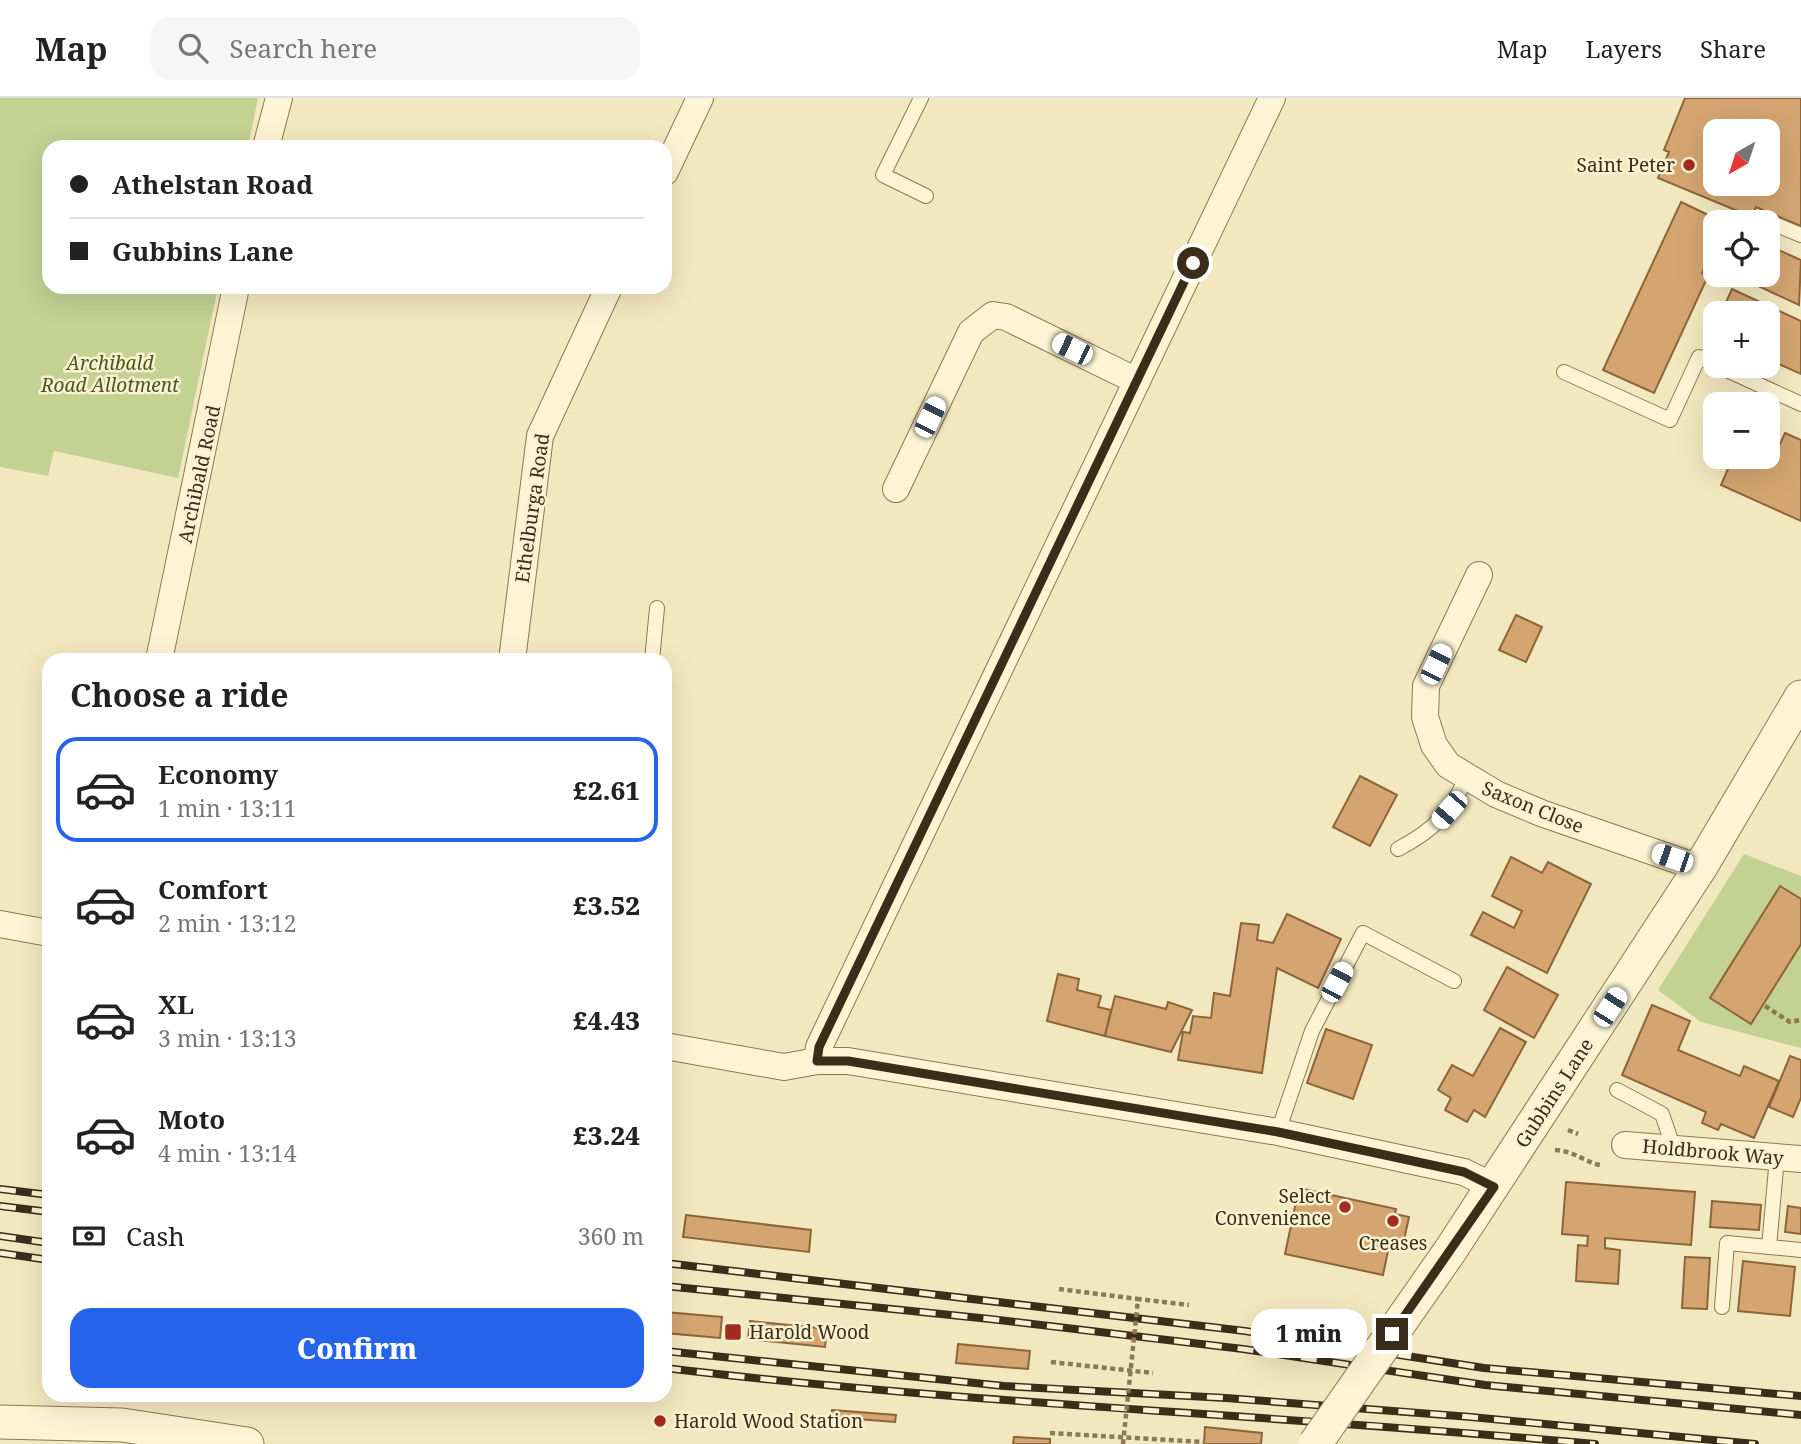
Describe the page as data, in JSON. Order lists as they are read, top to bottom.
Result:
{
  "streets": {
    "street": [
      "Archibald Road",
      "Ethelburga Road",
      "Saxon Close",
      "Gubbins Lane",
      "Holdbrook Way"
    ]
  },
  "crossings": [
    ["Saxon Close", "Gubbins Lane"]
  ],
  "parks": ["Archibald Road Allotment"],
  "places": {
    "other": [
      "Saint Peter",
      "Select Convenience",
      "Creases",
      "Harold Wood Station"
    ],
    "transit": ["Harold Wood"]
  },
  "north": "bottom left",
  "page": {
    "header": "Map",
    "search": "Search here",
    "nav": ["Map", "Layers", "Share"],
    "map_buttons": ["+", "−"],
    "banner": ["Athelstan Road", "Gubbins Lane"],
    "heading": "Choose a ride",
    "list": [
      {
        "name": "Economy",
        "note": "1 min · 13:11",
        "value": "£2.61"
      },
      {
        "name": "Comfort",
        "note": "2 min · 13:12",
        "value": "£3.52"
      },
      {
        "name": "XL",
        "note": "3 min · 13:13",
        "value": "£4.43"
      },
      {
        "name": "Moto",
        "note": "4 min · 13:14",
        "value": "£3.24"
      }
    ],
    "pay": ["Cash", "360 m"],
    "buttons": "Confirm",
    "bubble": "1 min"
  }
}
